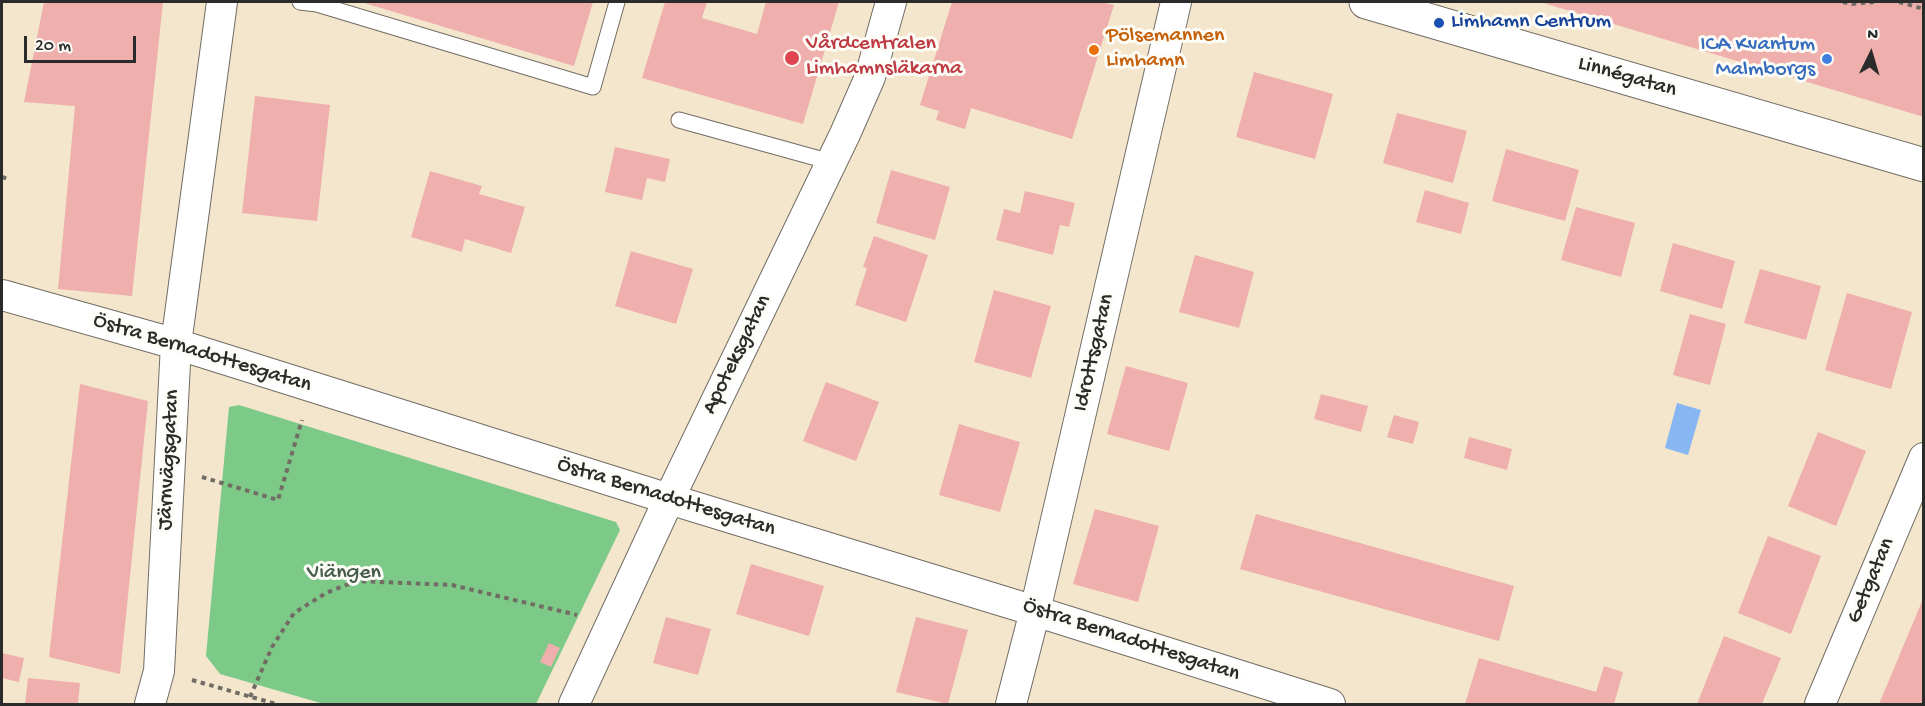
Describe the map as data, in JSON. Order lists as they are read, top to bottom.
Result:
{
  "streets": {
    "street": [
      "Linnégatan",
      "Idrottsgatan",
      "Östra Bernadottesgatan",
      "Apoteksgatan",
      "Järnvägsgatan",
      "Getgatan"
    ]
  },
  "crossings": [
    ["Idrottsgatan", "Östra Bernadottesgatan"],
    ["Östra Bernadottesgatan", "Apoteksgatan"],
    ["Östra Bernadottesgatan", "Järnvägsgatan"]
  ],
  "parks": ["Viängen"],
  "places": [
    "Limhamn Centrum",
    "Pölsemannen Limhamn",
    "Vårdcentralen Limhamnsläkarna",
    "ICA Kvantum Malmborgs"
  ],
  "scale_bar": "20 m",
  "north": "top"
}
